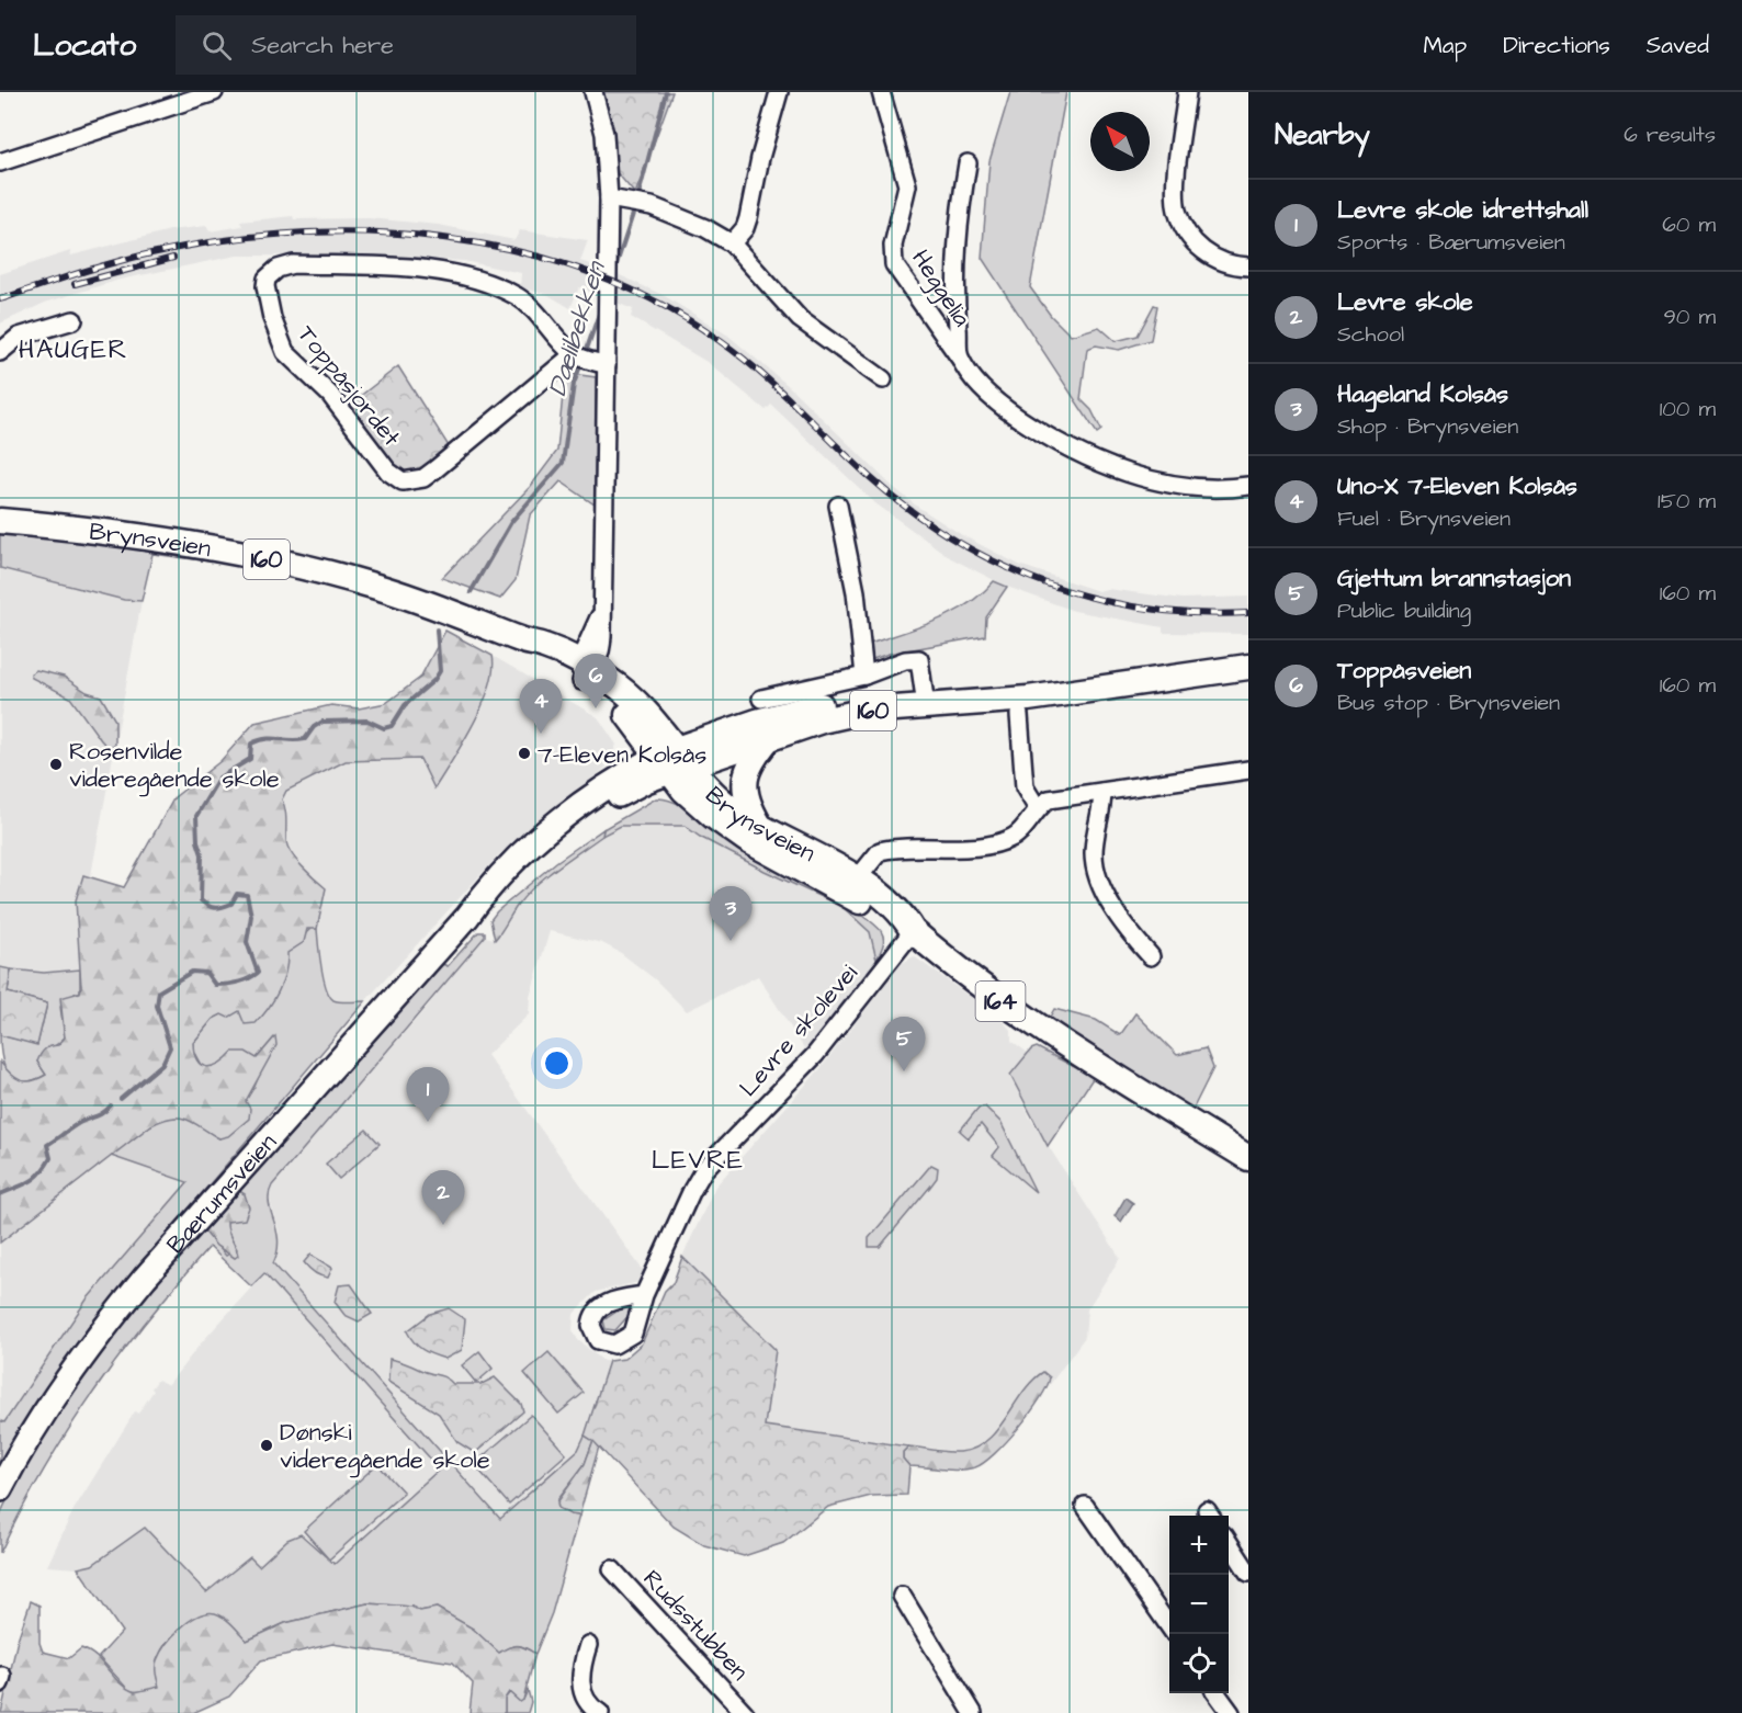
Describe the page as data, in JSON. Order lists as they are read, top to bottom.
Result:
{
  "streets": {
    "main road": [
      "Brynsveien",
      "160",
      "164",
      "Bærumsveien"
    ],
    "street": [
      "Heggelia",
      "Toppåsjordet",
      "Levre skolevei",
      "Rudsstubben"
    ]
  },
  "crossings": [
    ["Brynsveien", "Levre skolevei"],
    ["Brynsveien", "Bærumsveien"]
  ],
  "districts": ["HAUGER", "LEVRE"],
  "water": ["Dælibekken"],
  "places": ["7-Eleven Kolsås", "Rosenvilde videregående skole", "Dønski videregående skole"],
  "north": "top left",
  "page": {
    "header": "Locato",
    "search": "Search here",
    "nav": ["Map", "Directions", "Saved"],
    "heading": ["Nearby", "6 results"],
    "list": [
      {
        "mark": "1",
        "name": "Levre skole idrettshall",
        "note": "Sports · Bærumsveien",
        "value": "60 m"
      },
      {
        "mark": "2",
        "name": "Levre skole",
        "note": "School",
        "value": "90 m"
      },
      {
        "mark": "3",
        "name": "Hageland Kolsås",
        "note": "Shop · Brynsveien",
        "value": "100 m"
      },
      {
        "mark": "4",
        "name": "Uno-X 7-Eleven Kolsås",
        "note": "Fuel · Brynsveien",
        "value": "150 m"
      },
      {
        "mark": "5",
        "name": "Gjettum brannstasjon",
        "note": "Public building",
        "value": "160 m"
      },
      {
        "mark": "6",
        "name": "Toppåsveien",
        "note": "Bus stop · Brynsveien",
        "value": "160 m"
      }
    ],
    "pins": [
      "6",
      "4",
      "3",
      "5",
      "1",
      "2"
    ],
    "map_buttons": ["+", "−"]
  }
}
